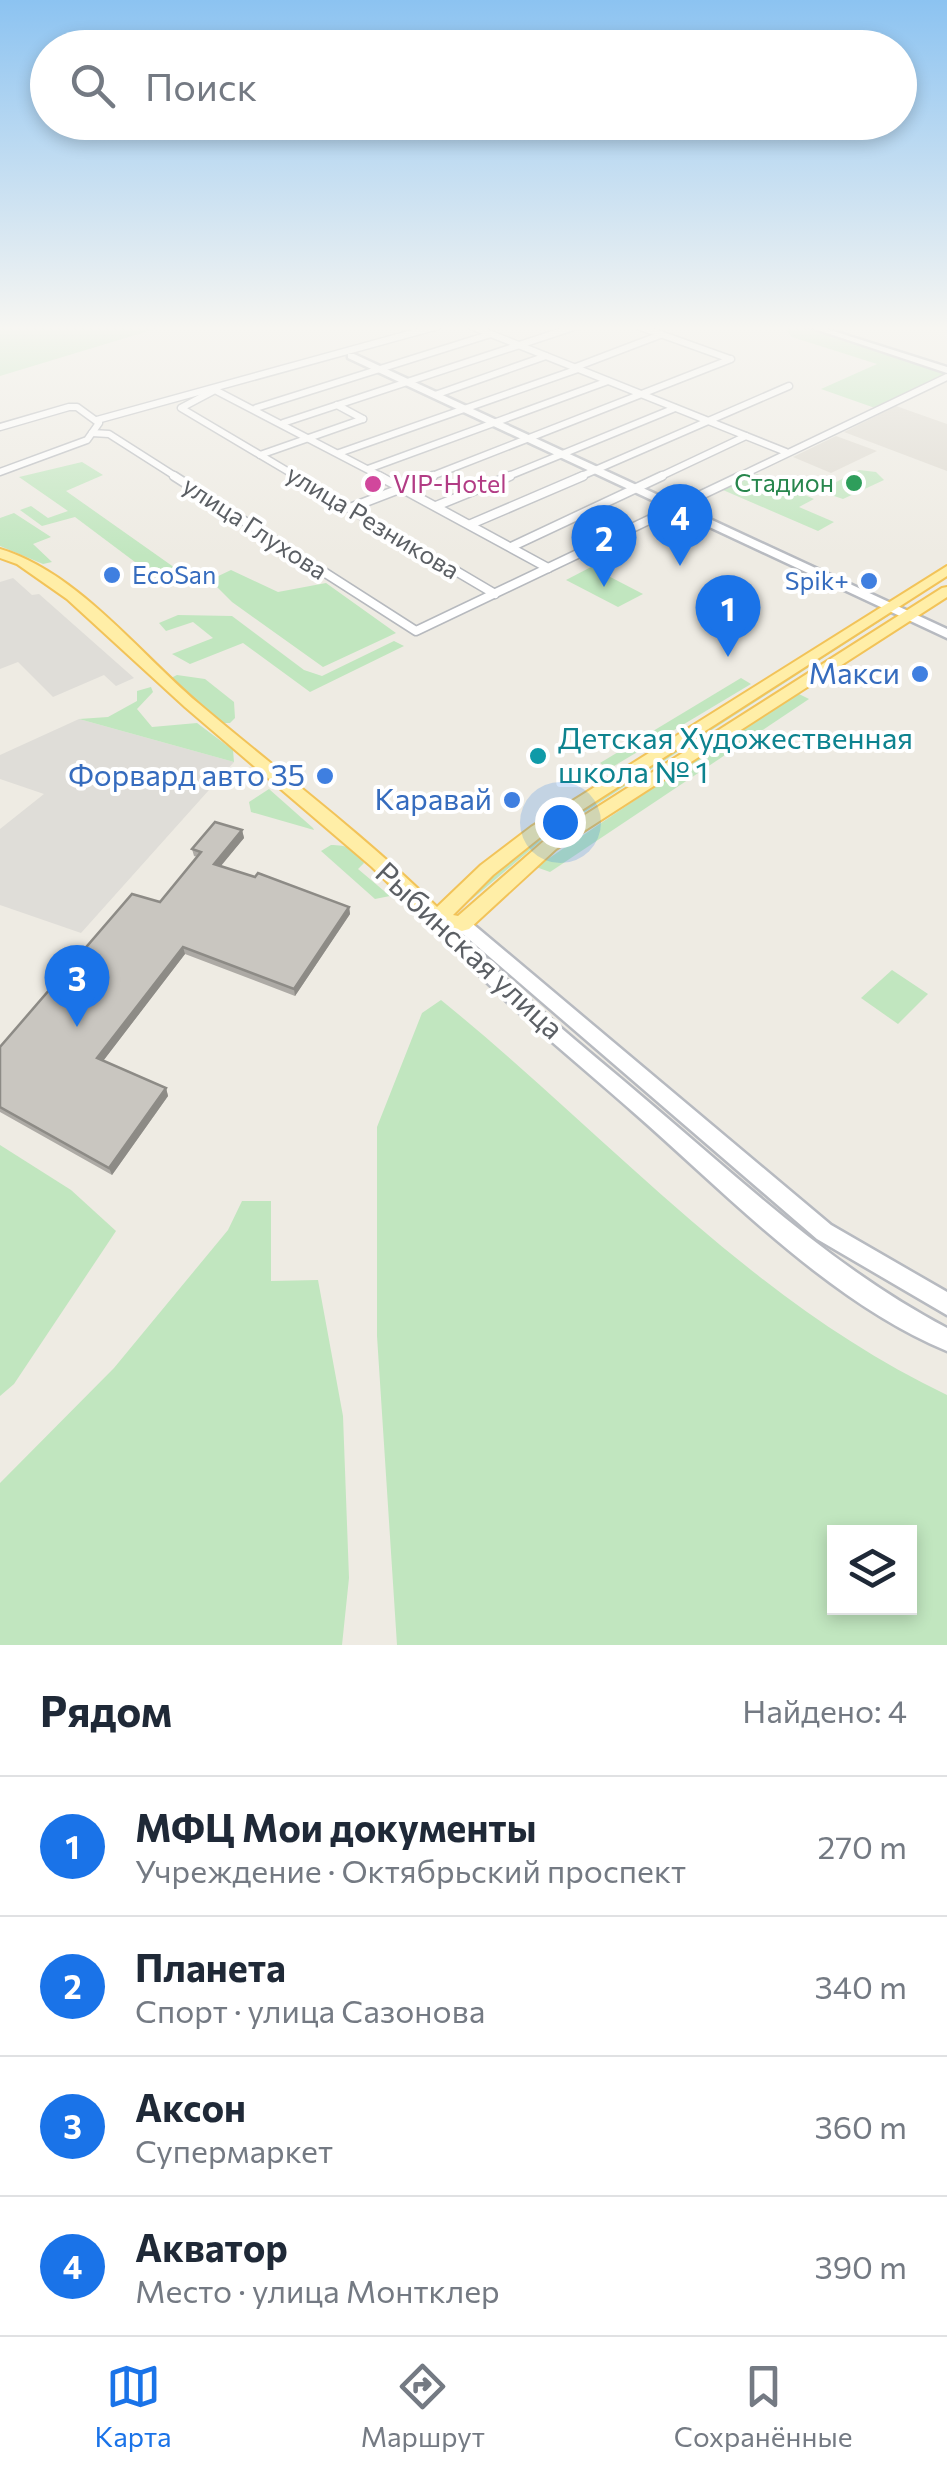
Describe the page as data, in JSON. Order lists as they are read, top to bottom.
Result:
{
  "streets": {
    "street": ["улица Резникова", "улица Глухова", "Рыбинская улица"]
  },
  "crossings": [
    ["улица Резникова", "улица Глухова"]
  ],
  "places": [
    "Стадион",
    "VIP-Hotel",
    "EcoSan",
    "Spik+",
    "Макси",
    "Детская Художественная школа № 1",
    "Форвард авто 35",
    "Каравай"
  ],
  "page": {
    "search": "Поиск",
    "pins": [
      "4",
      "2",
      "1",
      "3"
    ],
    "heading": ["Рядом", "Найдено: 4"],
    "list": [
      {
        "mark": "1",
        "name": "МФЦ Мои документы",
        "note": "Учреждение · Октябрьский проспект",
        "value": "270 m"
      },
      {
        "mark": "2",
        "name": "Планета",
        "note": "Спорт · улица Сазонова",
        "value": "340 m"
      },
      {
        "mark": "3",
        "name": "Аксон",
        "note": "Супермаркет",
        "value": "360 m"
      },
      {
        "mark": "4",
        "name": "Акватор",
        "note": "Место · улица Монтклер",
        "value": "390 m"
      }
    ],
    "nav": ["Карта", "Маршрут", "Сохранённые"]
  }
}
